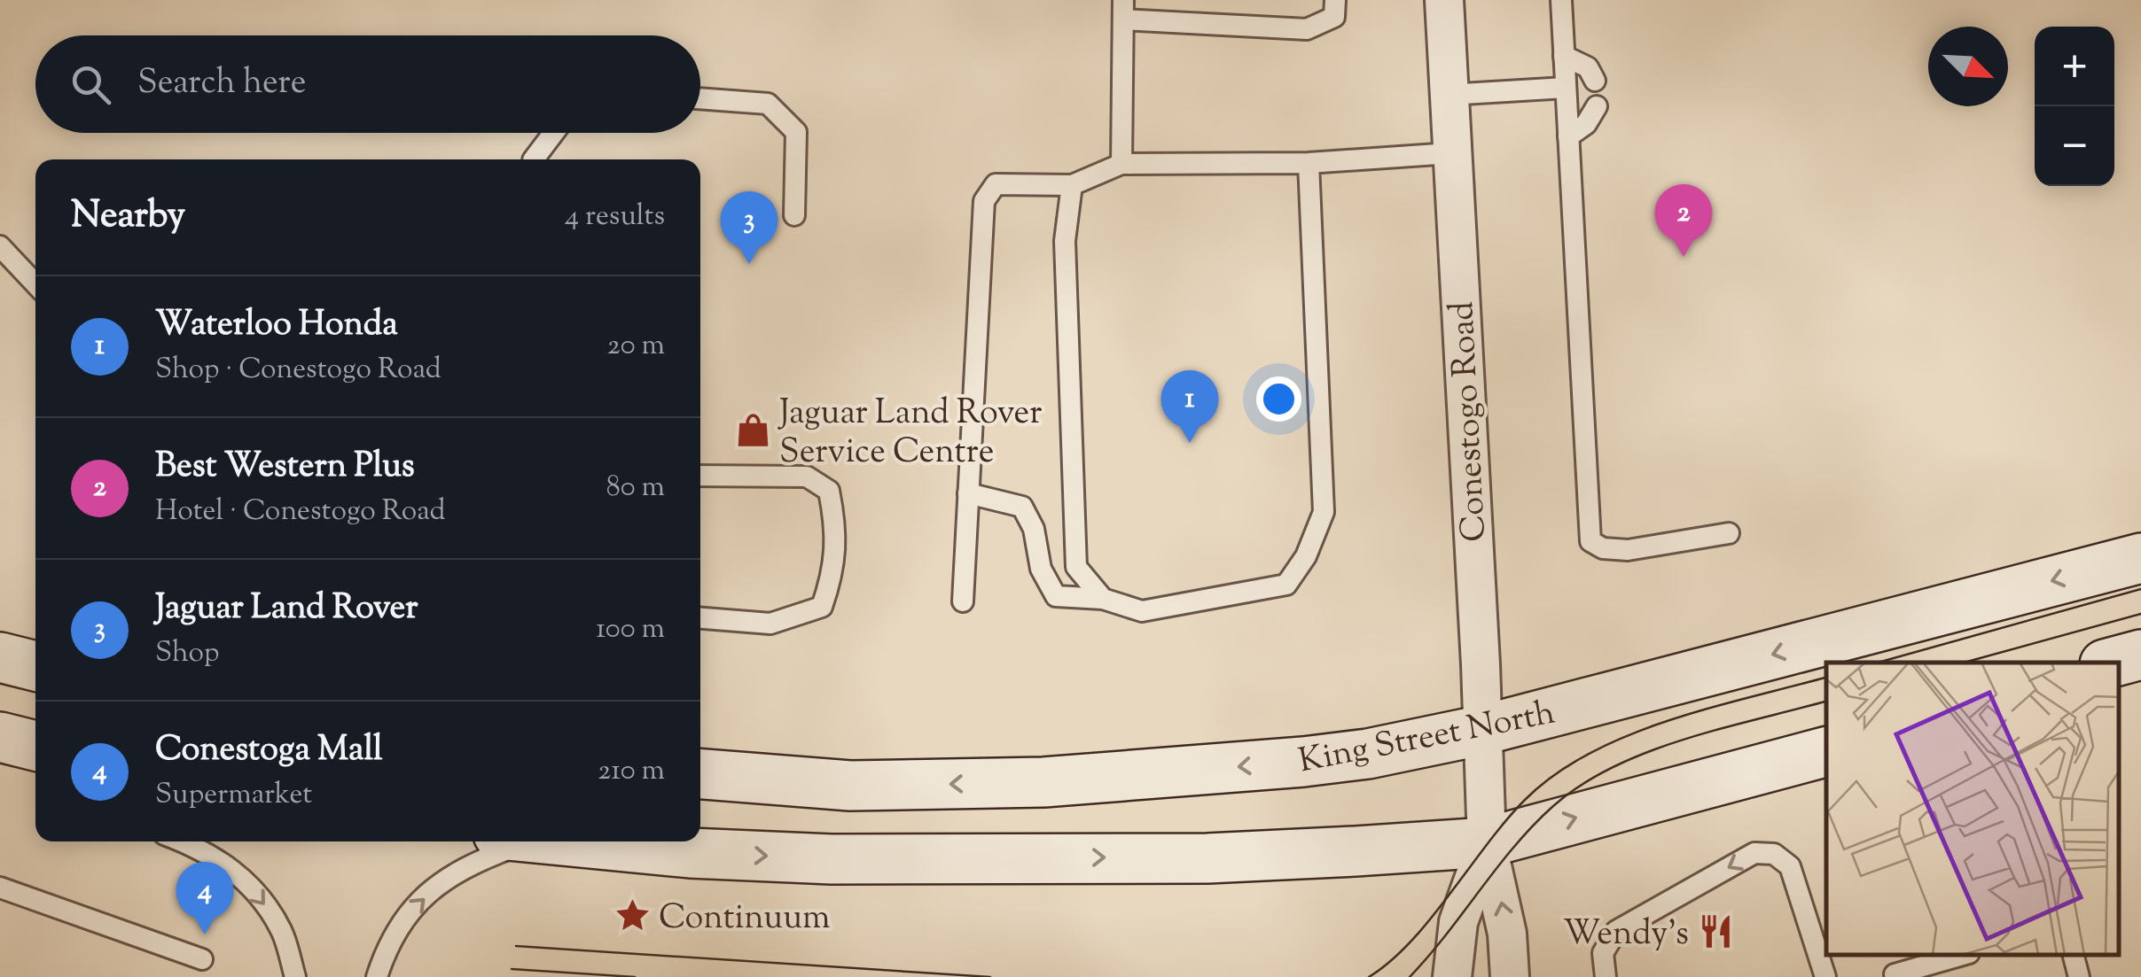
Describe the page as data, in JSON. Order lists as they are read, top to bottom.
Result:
{
  "streets": {
    "main road": ["King Street North"],
    "street": ["Conestogo Road"]
  },
  "crossings": [
    ["Conestogo Road", "King Street North"]
  ],
  "places": {
    "shop": ["Jaguar Land Rover Service Centre"],
    "place": ["Continuum"],
    "restaurant": ["Wendy's"]
  },
  "north": "bottom right",
  "page": {
    "map_buttons": ["+", "−"],
    "search": "Search here",
    "heading": ["Nearby", "4 results"],
    "pins": [
      "2",
      "3",
      "1",
      "4"
    ],
    "list": [
      {
        "mark": "1",
        "name": "Waterloo Honda",
        "note": "Shop · Conestogo Road",
        "value": "20 m"
      },
      {
        "mark": "2",
        "name": "Best Western Plus",
        "note": "Hotel · Conestogo Road",
        "value": "80 m"
      },
      {
        "mark": "3",
        "name": "Jaguar Land Rover",
        "note": "Shop",
        "value": "100 m"
      },
      {
        "mark": "4",
        "name": "Conestoga Mall",
        "note": "Supermarket",
        "value": "210 m"
      }
    ]
  }
}
